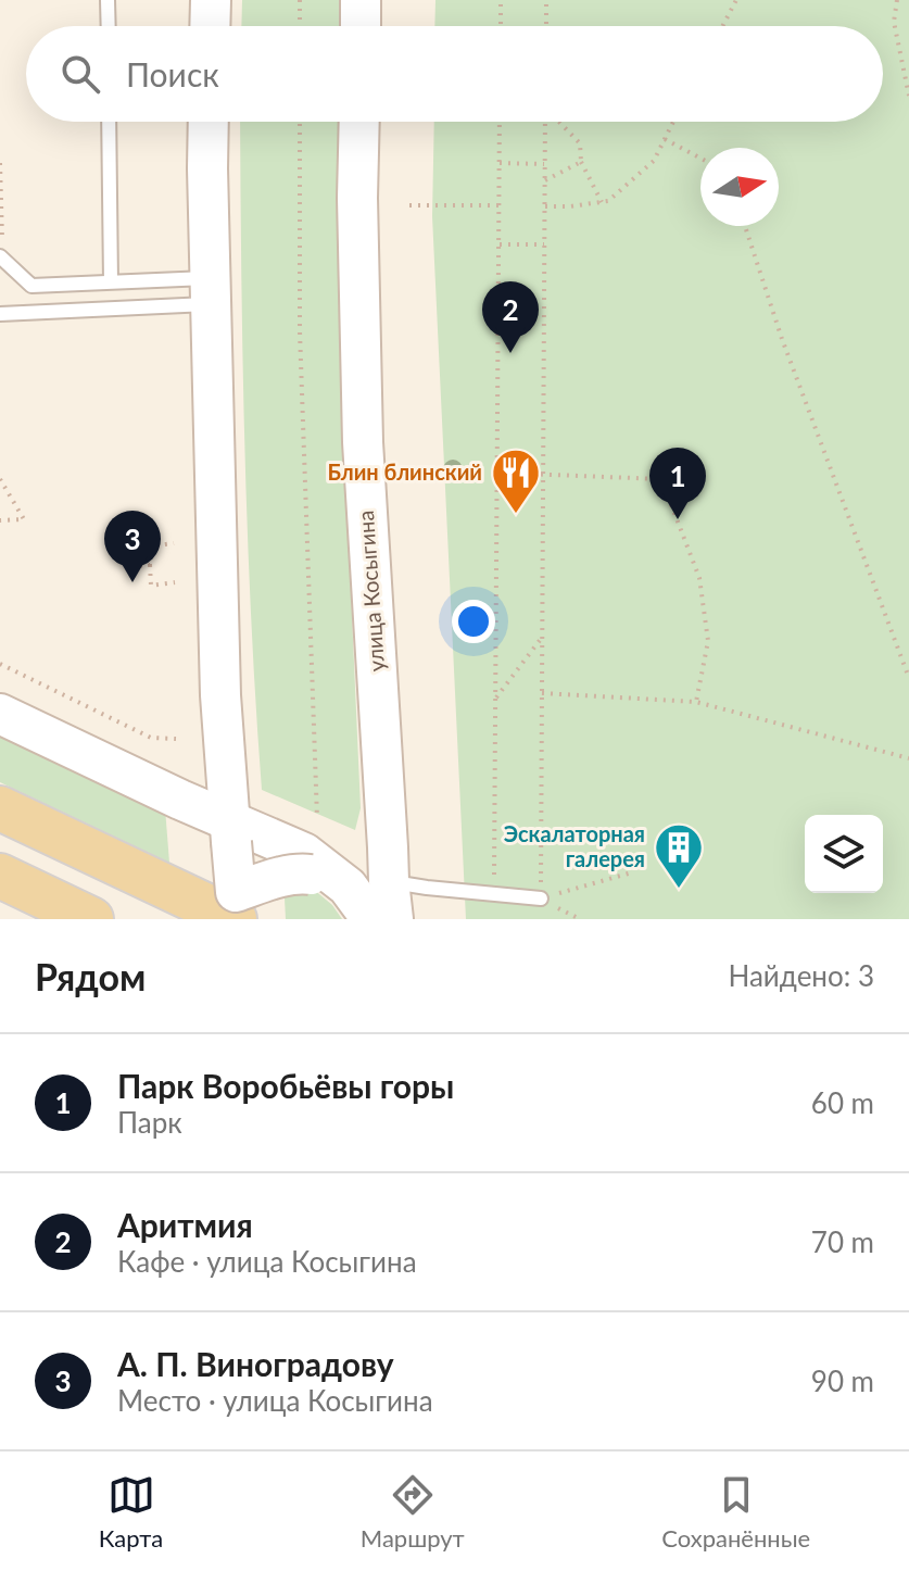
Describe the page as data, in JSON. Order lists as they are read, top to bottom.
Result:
{
  "streets": {
    "main road": ["улица Косыгина"]
  },
  "places": {
    "restaurant": ["Блин блинский"],
    "building": ["Эскалаторная галерея"]
  },
  "north": "right",
  "page": {
    "search": "Поиск",
    "pins": ["2", "1", "3"],
    "heading": ["Рядом", "Найдено: 3"],
    "list": [
      {
        "mark": "1",
        "name": "Парк Воробьёвы горы",
        "note": "Парк",
        "value": "60 m"
      },
      {
        "mark": "2",
        "name": "Аритмия",
        "note": "Кафе · улица Косыгина",
        "value": "70 m"
      },
      {
        "mark": "3",
        "name": "А. П. Виноградову",
        "note": "Место · улица Косыгина",
        "value": "90 m"
      }
    ],
    "nav": ["Карта", "Маршрут", "Сохранённые"]
  }
}
